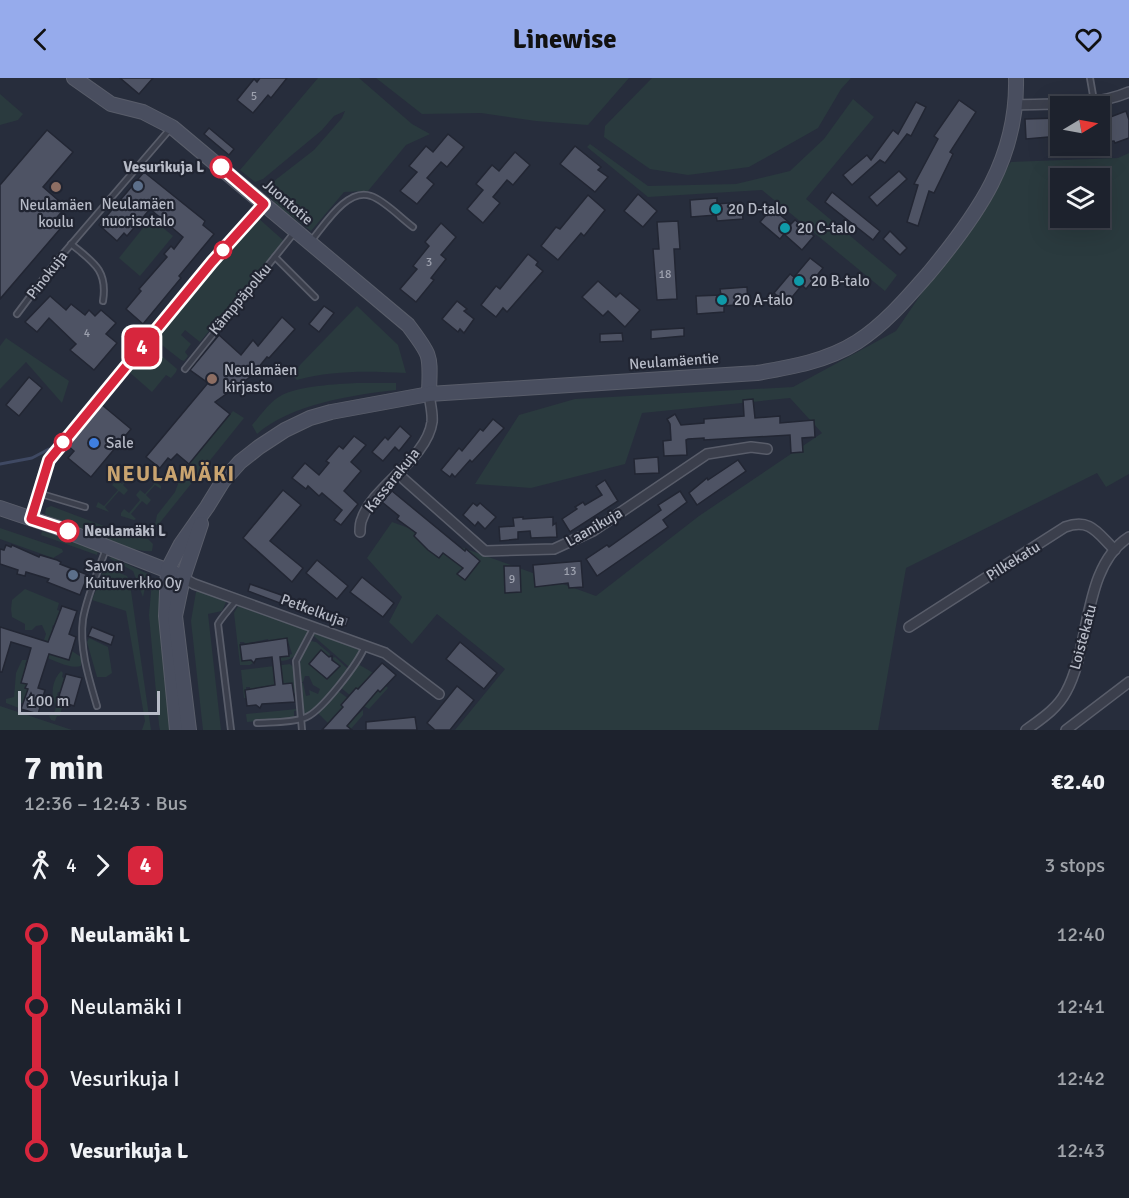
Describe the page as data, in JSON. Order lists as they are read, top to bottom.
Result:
{
  "streets": {
    "street": [
      "Juontotie",
      "Neulamäentie",
      "Kassarakuja",
      "Laanikuja",
      "Pilkekatu",
      "Petkelkuja",
      "Loistekatu"
    ],
    "lane": ["Pinokuja", "Kämppäpolku"]
  },
  "crossings": [
    ["Juontotie", "Pinokuja"],
    ["Juontotie", "Kämppäpolku"],
    ["Juontotie", "Neulamäentie"],
    ["Juontotie", "Kassarakuja"],
    ["Neulamäentie", "Kassarakuja"],
    ["Neulamäentie", "Petkelkuja"],
    ["Kassarakuja", "Laanikuja"],
    ["Pilkekatu", "Loistekatu"]
  ],
  "districts": ["NEULAMÄKI"],
  "places": [
    "Vesurikuja L",
    "Neulamäen nuorisotalo",
    "Neulamäen koulu",
    "20 D-talo",
    "20 C-talo",
    "20 B-talo",
    "20 A-talo",
    "Neulamäen kirjasto",
    "Sale",
    "Neulamäki L",
    "Savon Kuituverkko Oy"
  ],
  "lines": ["bus line 4"],
  "house_numbers": [
    "5",
    "3",
    "18",
    "4",
    "13",
    "9"
  ],
  "scale_bar": "100 m",
  "north": "right",
  "page": {
    "header": "Linewise",
    "on_map": "4",
    "scale": "100 m",
    "heading": ["7 min", "12:36 – 12:43 · Bus", "€2.40"],
    "legs": ["4", "4", "3 stops"],
    "list": [
      {
        "name": "Neulamäki L",
        "value": "12:40"
      },
      {
        "name": "Neulamäki I",
        "value": "12:41"
      },
      {
        "name": "Vesurikuja I",
        "value": "12:42"
      },
      {
        "name": "Vesurikuja L",
        "value": "12:43"
      }
    ]
  }
}
